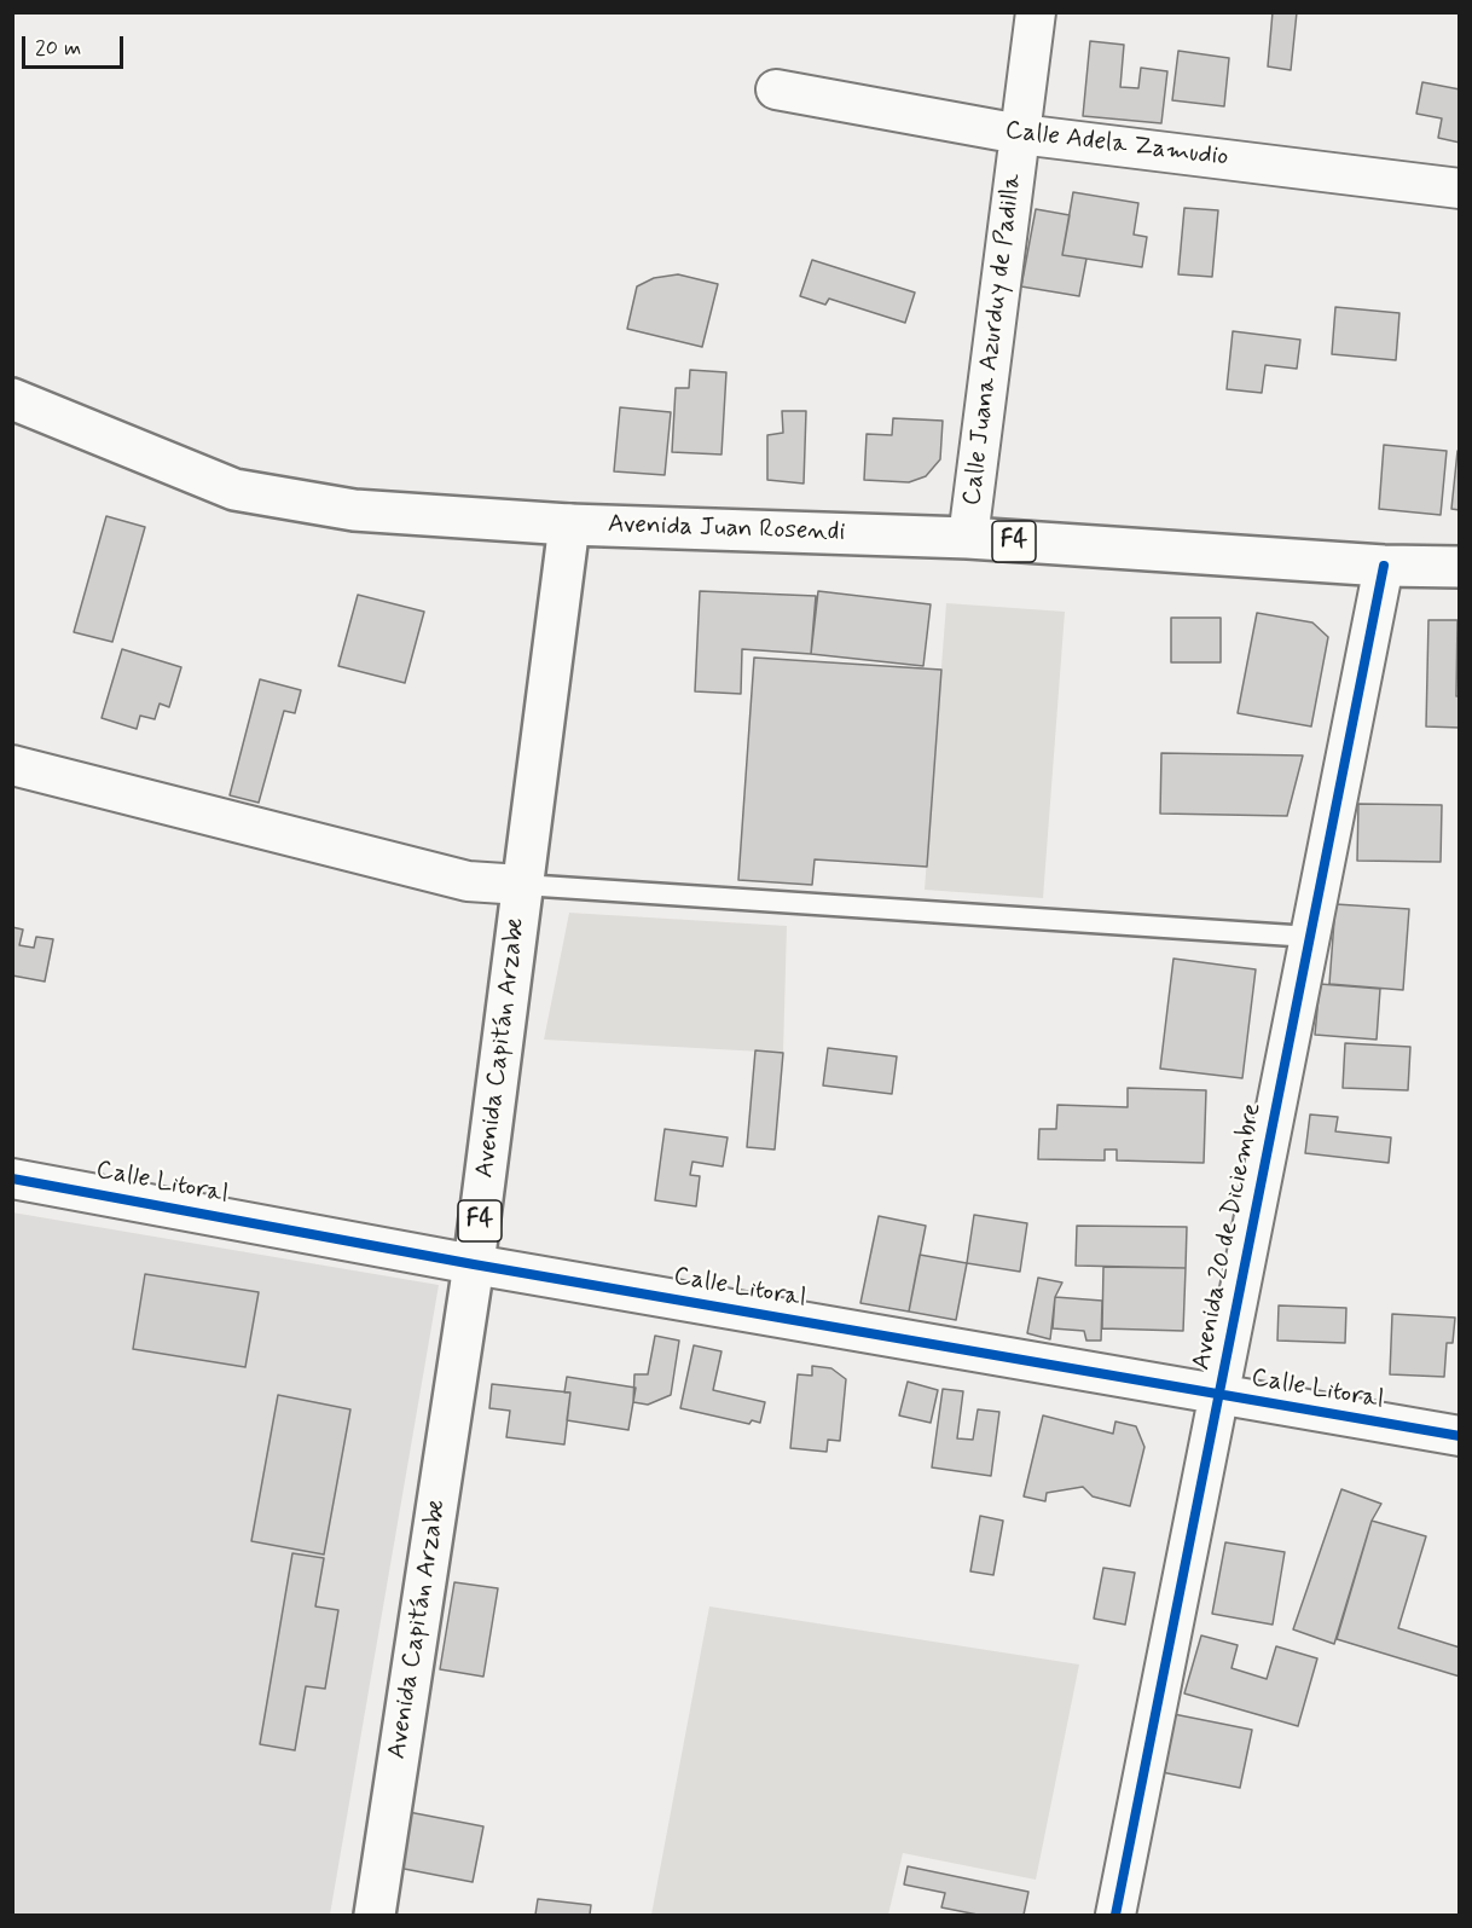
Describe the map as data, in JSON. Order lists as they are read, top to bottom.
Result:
{
  "streets": {
    "main road": ["Avenida Juan Rosendi", "F4", "Avenida Capitán Arzabe"],
    "street": [
      "Calle Adela Zamudio",
      "Calle Juana Azurduy de Padilla",
      "Calle Litoral",
      "Avenida 20 de Diciembre"
    ]
  },
  "crossings": [
    ["Calle Adela Zamudio", "Calle Juana Azurduy de Padilla"],
    ["Calle Juana Azurduy de Padilla", "Avenida Juan Rosendi"],
    ["Avenida Juan Rosendi", "Avenida Capitán Arzabe"],
    ["Avenida Juan Rosendi", "Avenida 20 de Diciembre"],
    ["Avenida Capitán Arzabe", "Calle Litoral"],
    ["Calle Litoral", "Avenida 20 de Diciembre"]
  ],
  "scale_bar": "20 m"
}
